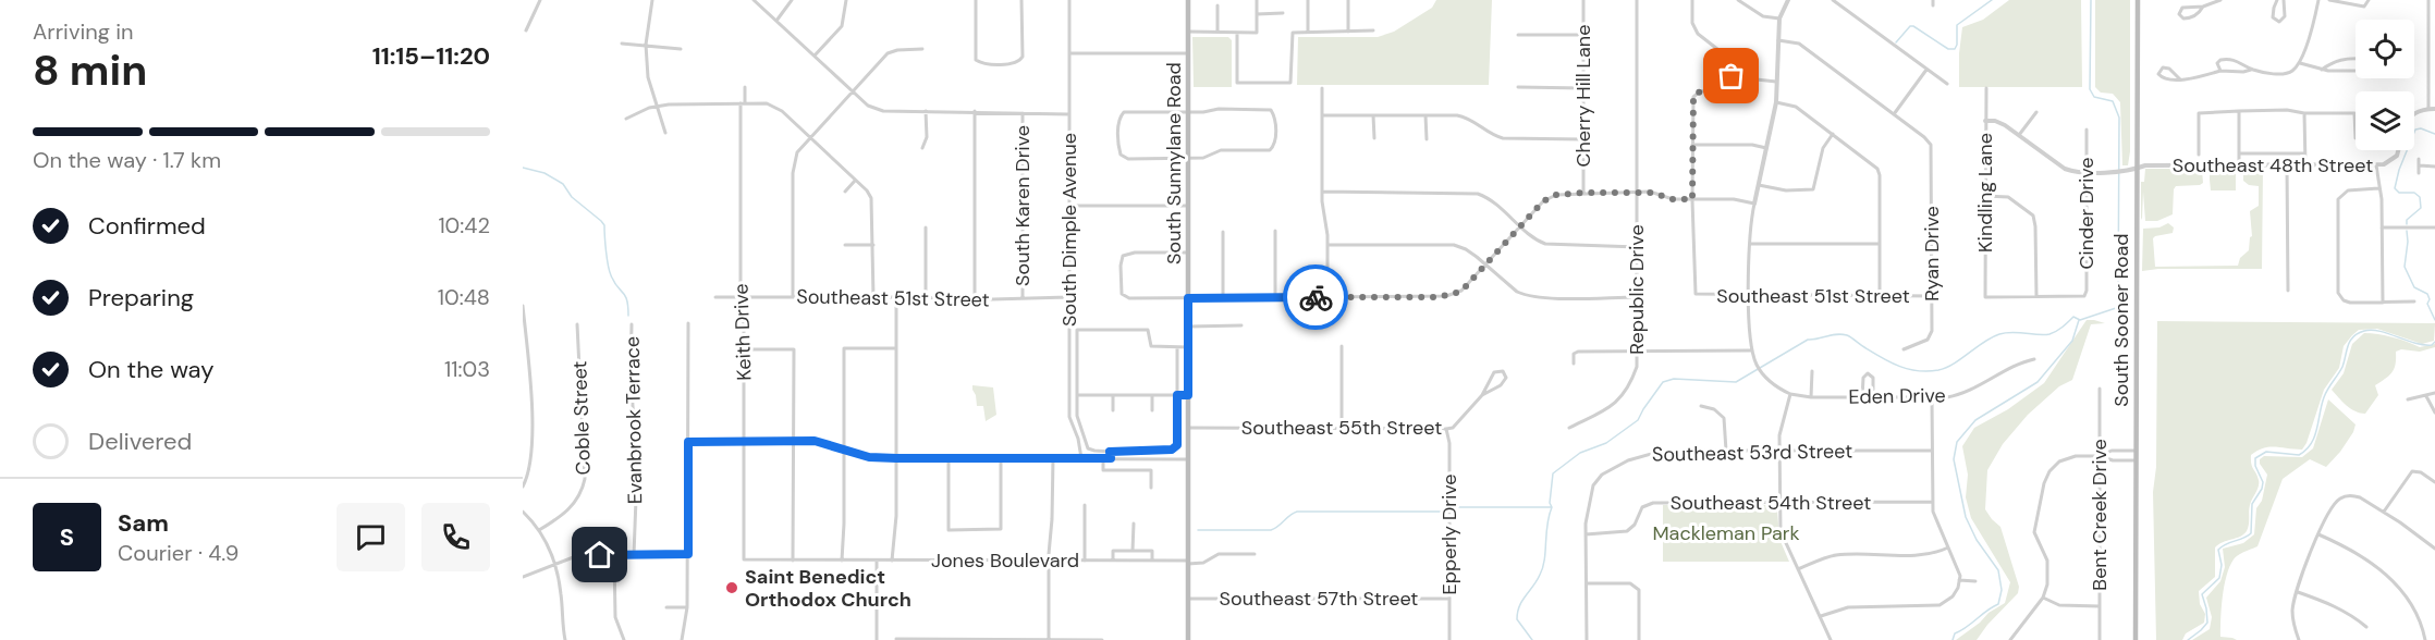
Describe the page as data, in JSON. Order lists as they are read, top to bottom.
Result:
{
  "streets": {
    "main road": ["South Sunnylane Road", "South Sooner Road"],
    "street": [
      "Cherry Hill Lane",
      "Southeast 48th Street",
      "Kindling Lane",
      "South Karen Drive",
      "Cinder Drive",
      "South Dimple Avenue",
      "Ryan Drive",
      "Republic Drive",
      "Southeast 51st Street",
      "Keith Drive",
      "Eden Drive",
      "Coble Street",
      "Evanbrook Terrace",
      "Southeast 55th Street",
      "Southeast 53rd Street",
      "Southeast 54th Street",
      "Bent Creek Drive",
      "Epperly Drive",
      "Jones Boulevard",
      "Southeast 57th Street"
    ]
  },
  "crossings": [
    ["South Sunnylane Road", "Southeast 55th Street"],
    ["South Sunnylane Road", "Jones Boulevard"],
    ["South Sunnylane Road", "Southeast 57th Street"],
    ["Southeast 48th Street", "Kindling Lane"],
    ["Southeast 48th Street", "Cinder Drive"],
    ["Southeast 48th Street", "South Sooner Road"],
    ["Kindling Lane", "Cinder Drive"],
    ["South Karen Drive", "Southeast 51st Street"],
    ["South Dimple Avenue", "Southeast 51st Street"],
    ["Ryan Drive", "Southeast 51st Street"],
    ["Southeast 51st Street", "Keith Drive"],
    ["Keith Drive", "Jones Boulevard"],
    ["Southeast 55th Street", "Epperly Drive"],
    ["Southeast 53rd Street", "Southeast 54th Street"],
    ["Epperly Drive", "Southeast 57th Street"]
  ],
  "parks": ["Mackleman Park"],
  "places": ["Saint Benedict Orthodox Church"],
  "page": {
    "heading": ["8 min", "Arriving in", "11:15–11:20"],
    "panel": ["Sam", "Courier · 4.9"],
    "bar": "On the way · 1.7 km",
    "list": [
      ["Confirmed", "10:42"],
      ["Preparing", "10:48"],
      ["On the way", "11:03"],
      "Delivered"
    ],
    "round": "S"
  }
}
